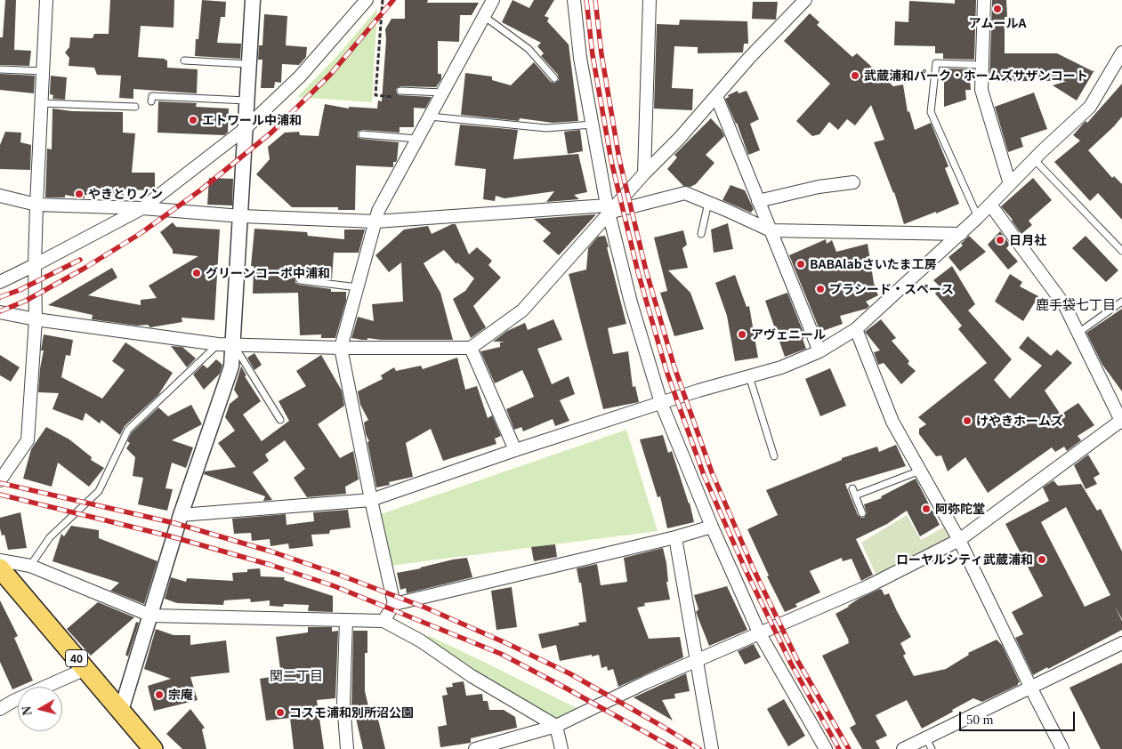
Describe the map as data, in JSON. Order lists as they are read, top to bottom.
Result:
{
  "streets": {
    "main road": ["40"]
  },
  "districts": ["鹿手袋七丁目", "関二丁目"],
  "places": [
    "アムールA",
    "武蔵浦和パーク・ホームズサザンコート",
    "エトワール中浦和",
    "やきとりノン",
    "日月社",
    "BABAlabさいたま工房",
    "グリーンコーポ中浦和",
    "プラシード・スペース",
    "アヴェニール",
    "けやきホームズ",
    "阿弥陀堂",
    "ローヤルシティ武蔵浦和",
    "宗庵",
    "コスモ浦和別所沼公園"
  ],
  "scale_bar": "50 m",
  "north": "left"
}
